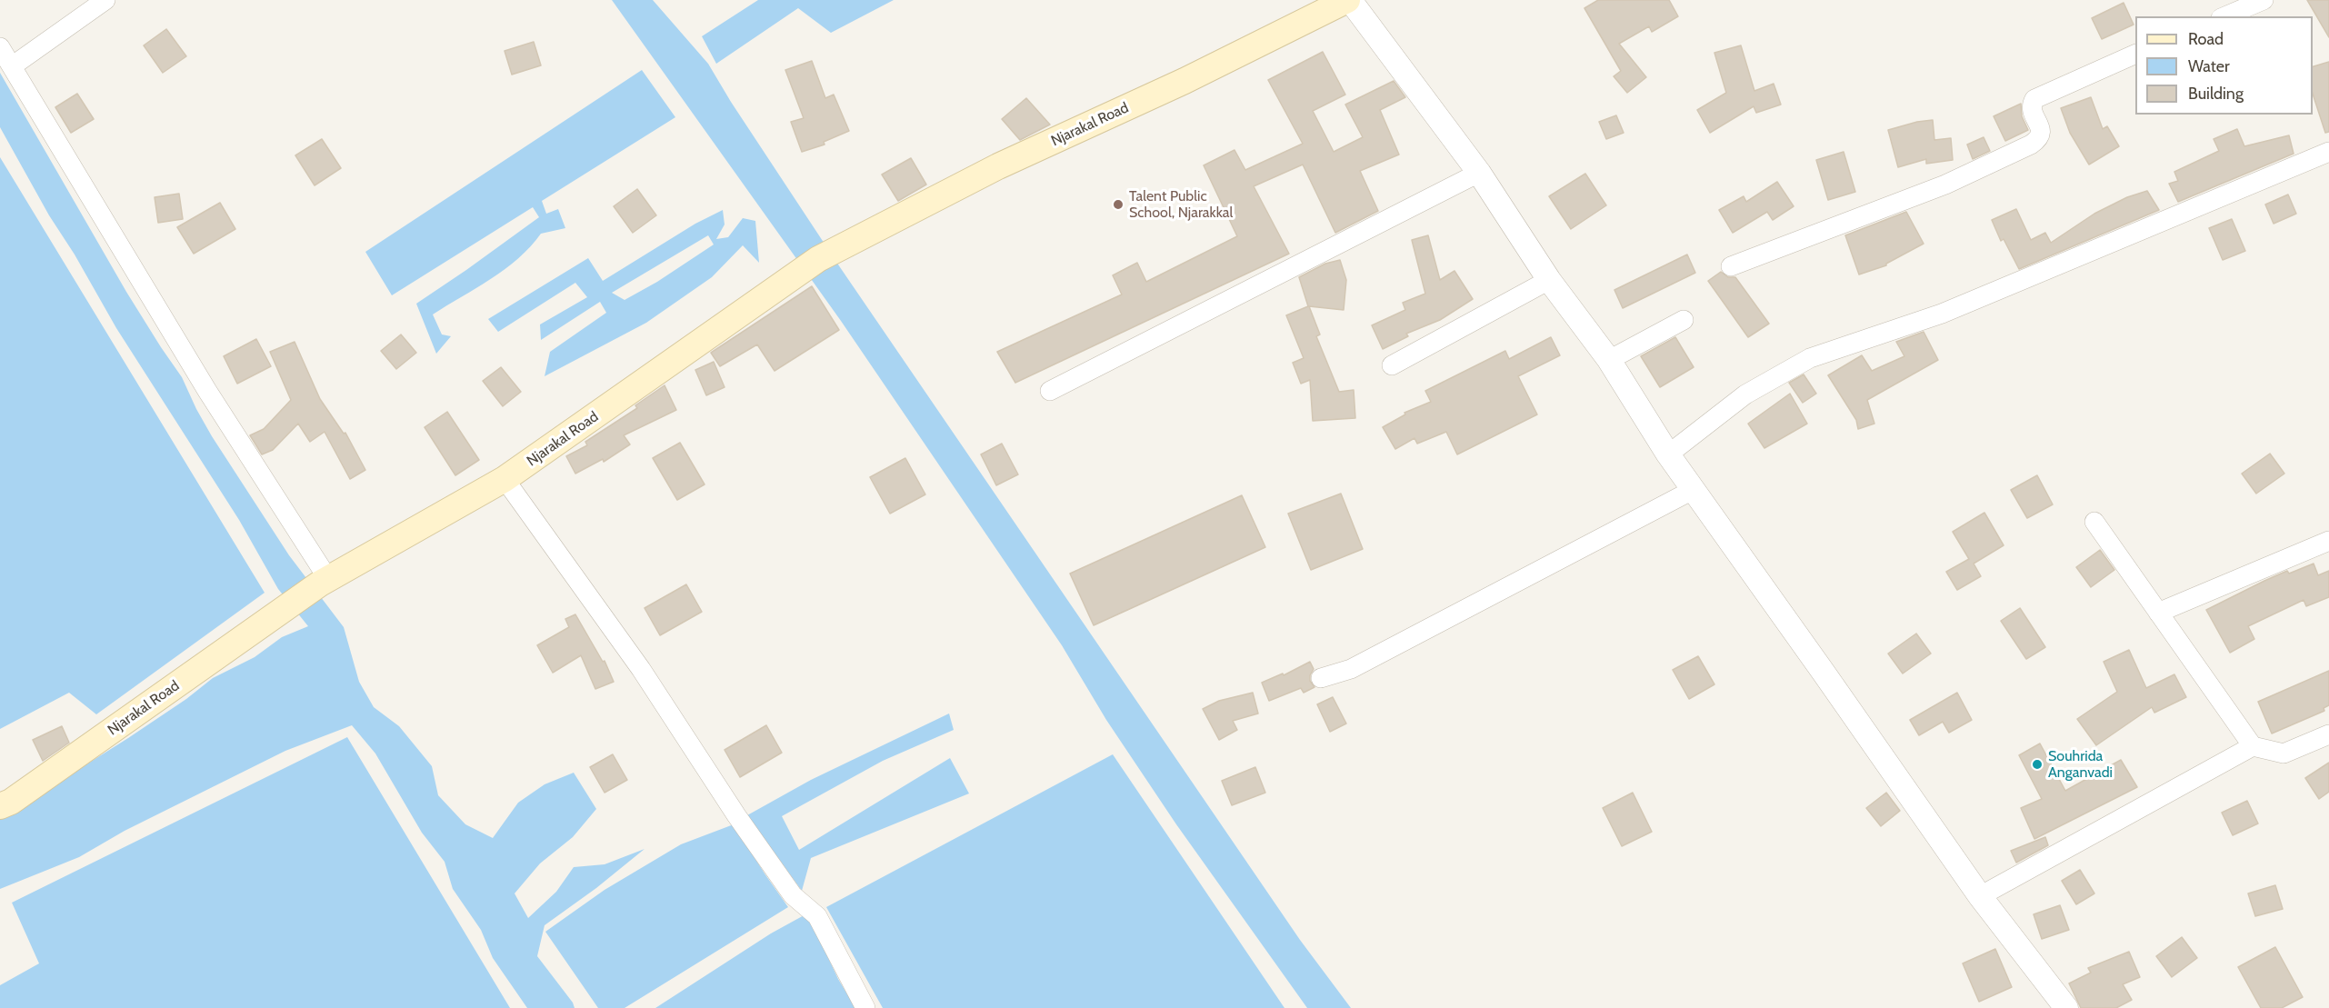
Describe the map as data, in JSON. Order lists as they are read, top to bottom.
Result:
{
  "streets": {
    "main road": ["Njarakal Road"]
  },
  "places": ["Talent Public School, Njarakkal", "Souhrida Anganvadi"],
  "legend": ["Road", "Water", "Building"]
}
